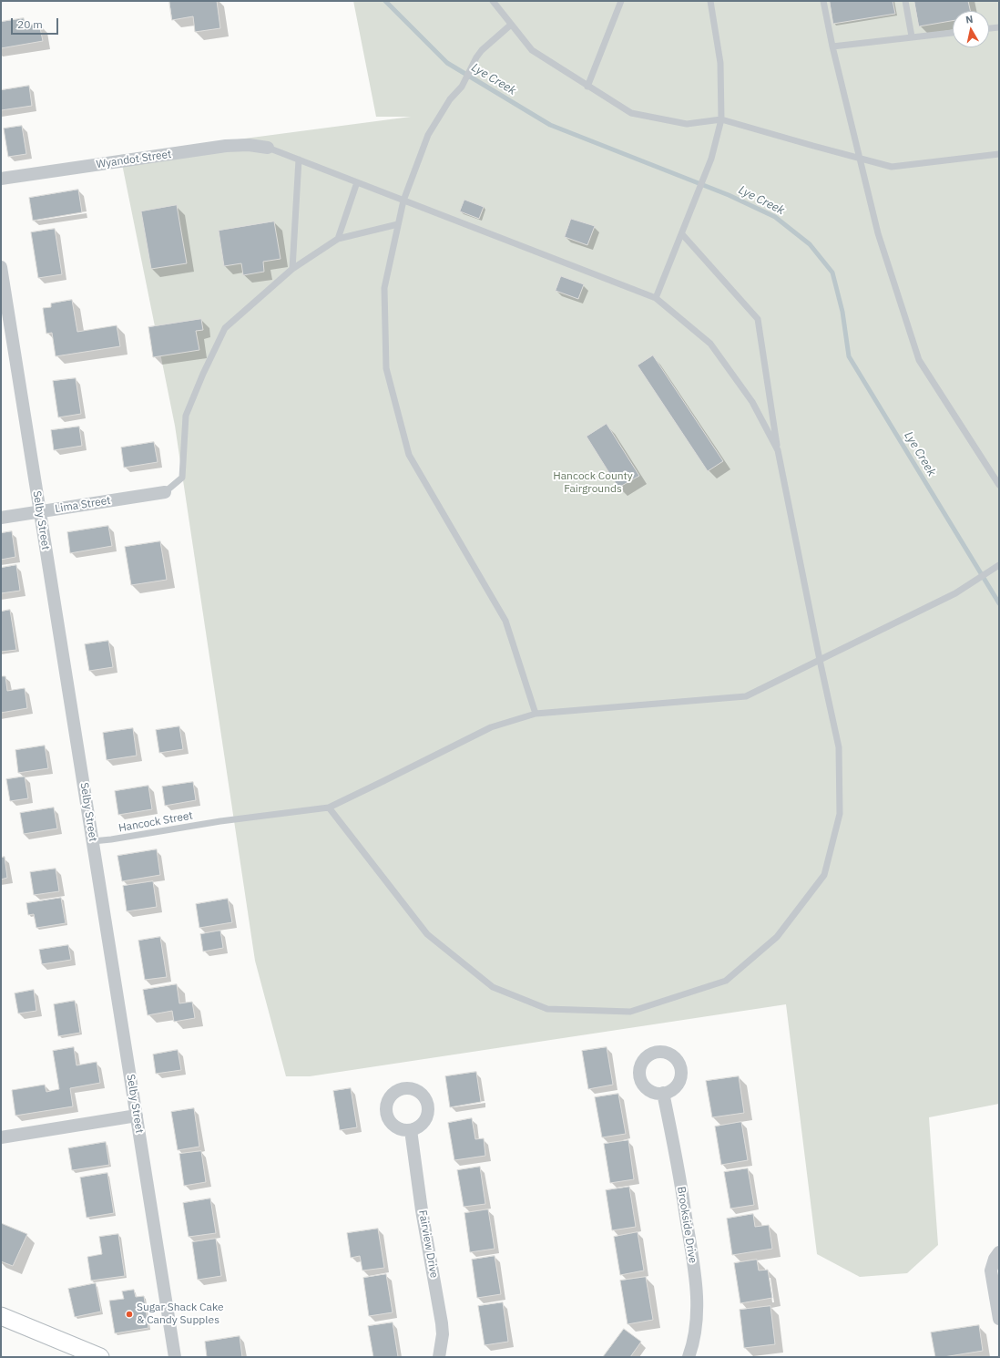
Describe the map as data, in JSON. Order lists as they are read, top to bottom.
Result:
{
  "streets": {
    "street": [
      "Wyandot Street",
      "Lima Street",
      "Selby Street",
      "Brookside Drive",
      "Fairview Drive"
    ],
    "lane": ["Hancock Street"]
  },
  "crossings": [
    ["Lima Street", "Selby Street"],
    ["Selby Street", "Hancock Street"]
  ],
  "water": ["Lye Creek"],
  "parks": ["Hancock County Fairgrounds"],
  "places": ["Sugar Shack Cake & Candy Supples"],
  "scale_bar": "20 m",
  "north": "top"
}
